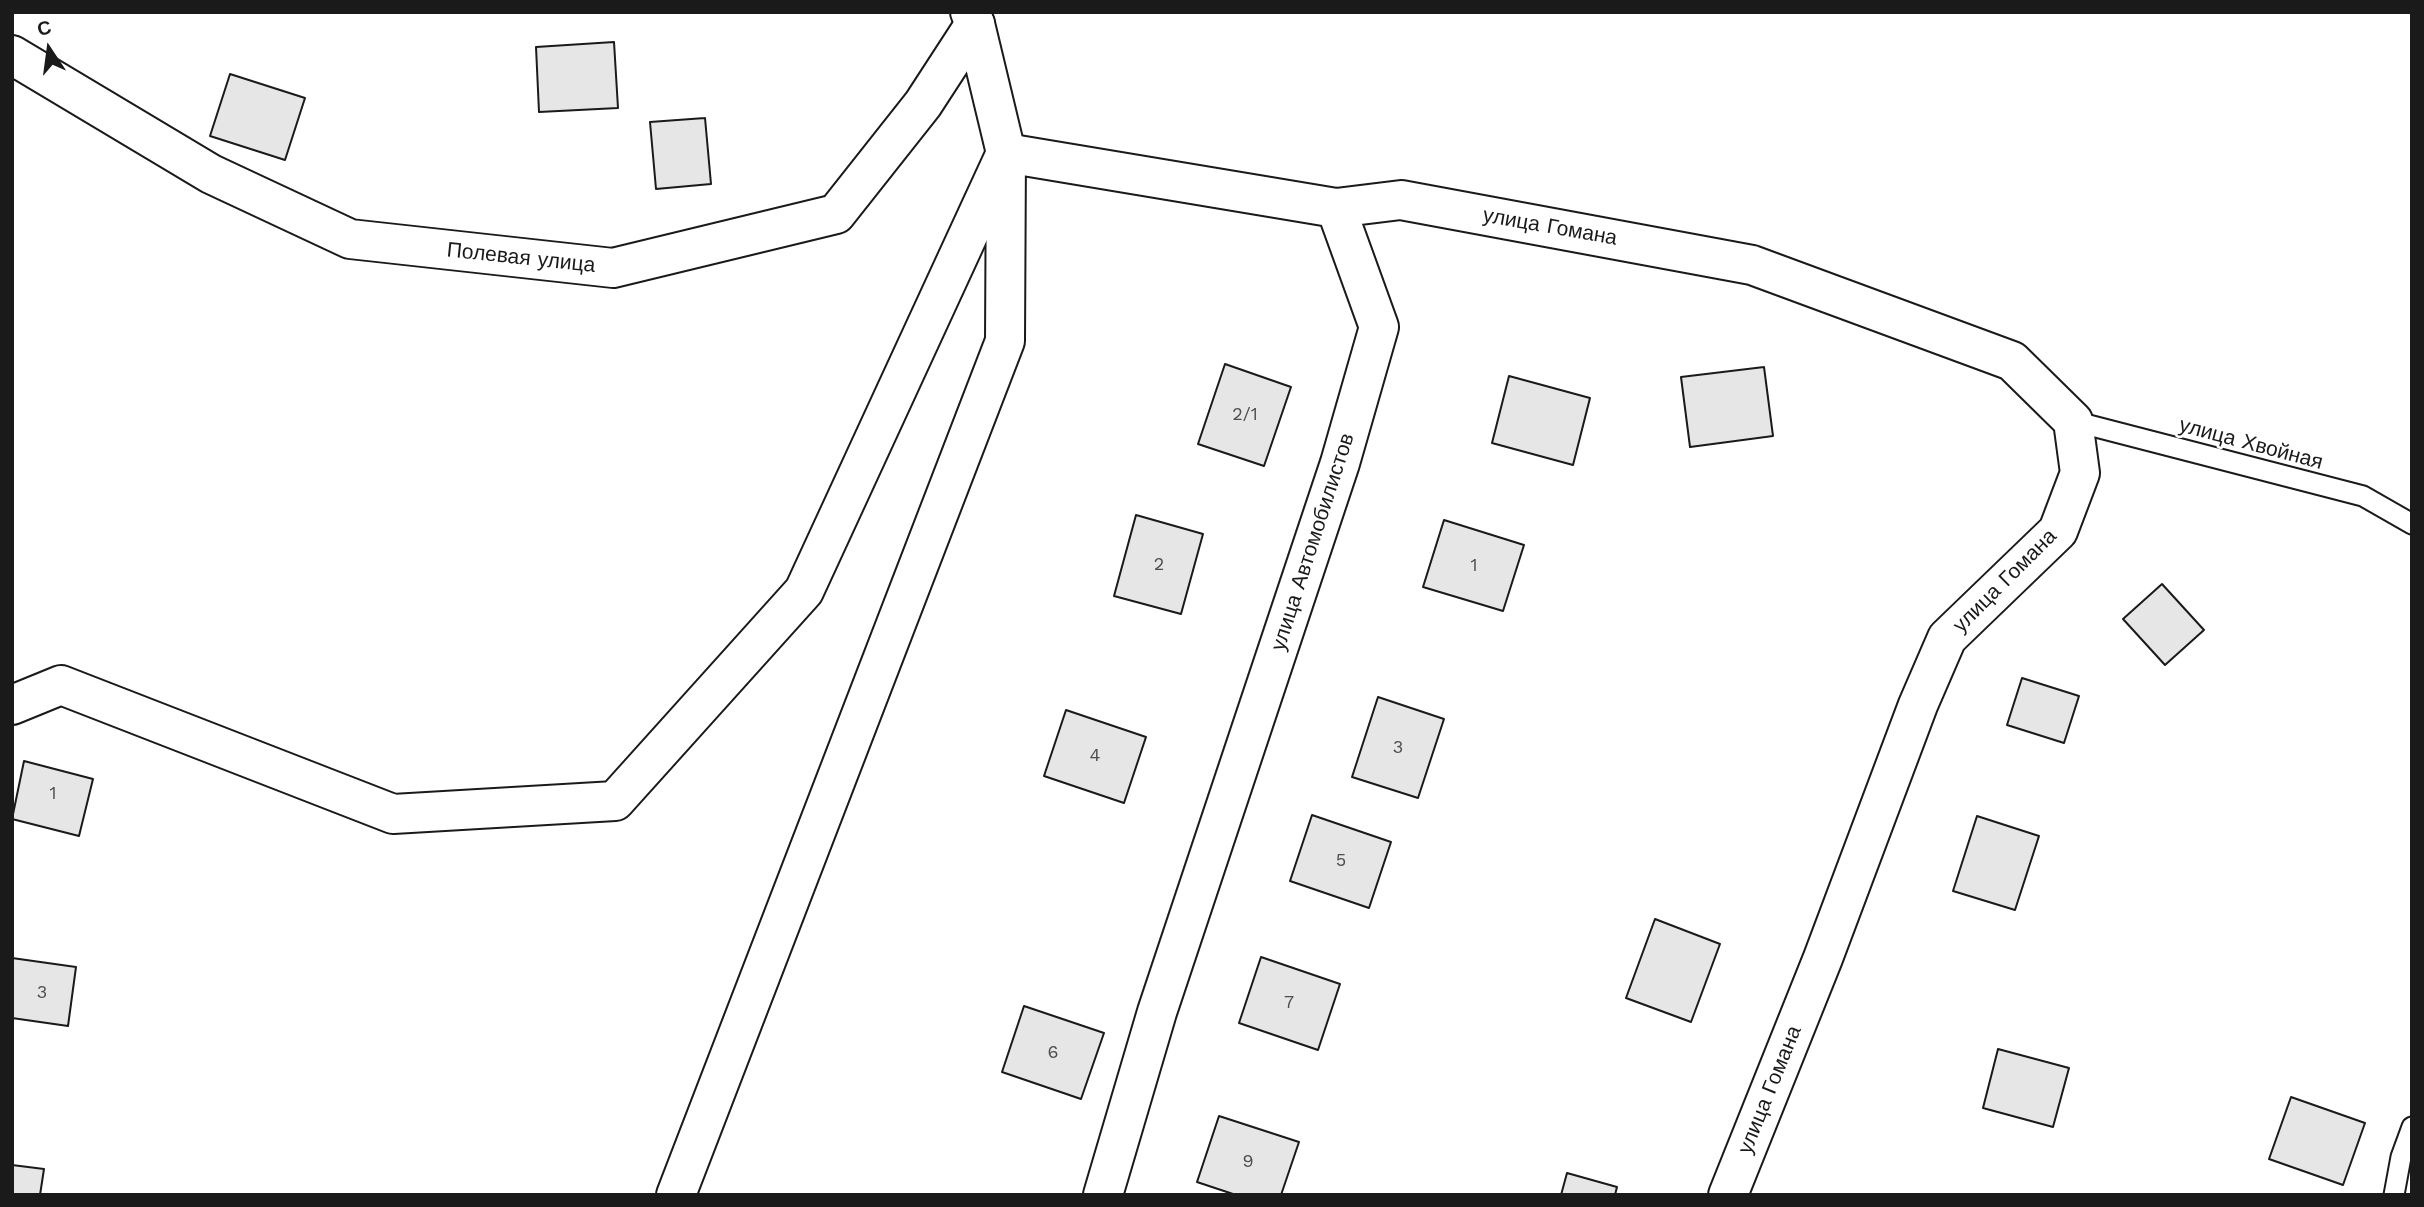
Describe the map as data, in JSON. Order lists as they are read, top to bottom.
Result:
{
  "streets": {
    "street": ["улица Гомана", "Полевая улица", "улица Автомобилистов"],
    "lane": ["улица Хвойная"]
  },
  "crossings": [
    ["улица Гомана", "улица Хвойная"],
    ["улица Гомана", "улица Автомобилистов"]
  ],
  "house_numbers": [
    "2/1",
    "2",
    "1",
    "3",
    "4",
    "1",
    "5",
    "3",
    "7",
    "6",
    "9"
  ],
  "north": "top"
}
